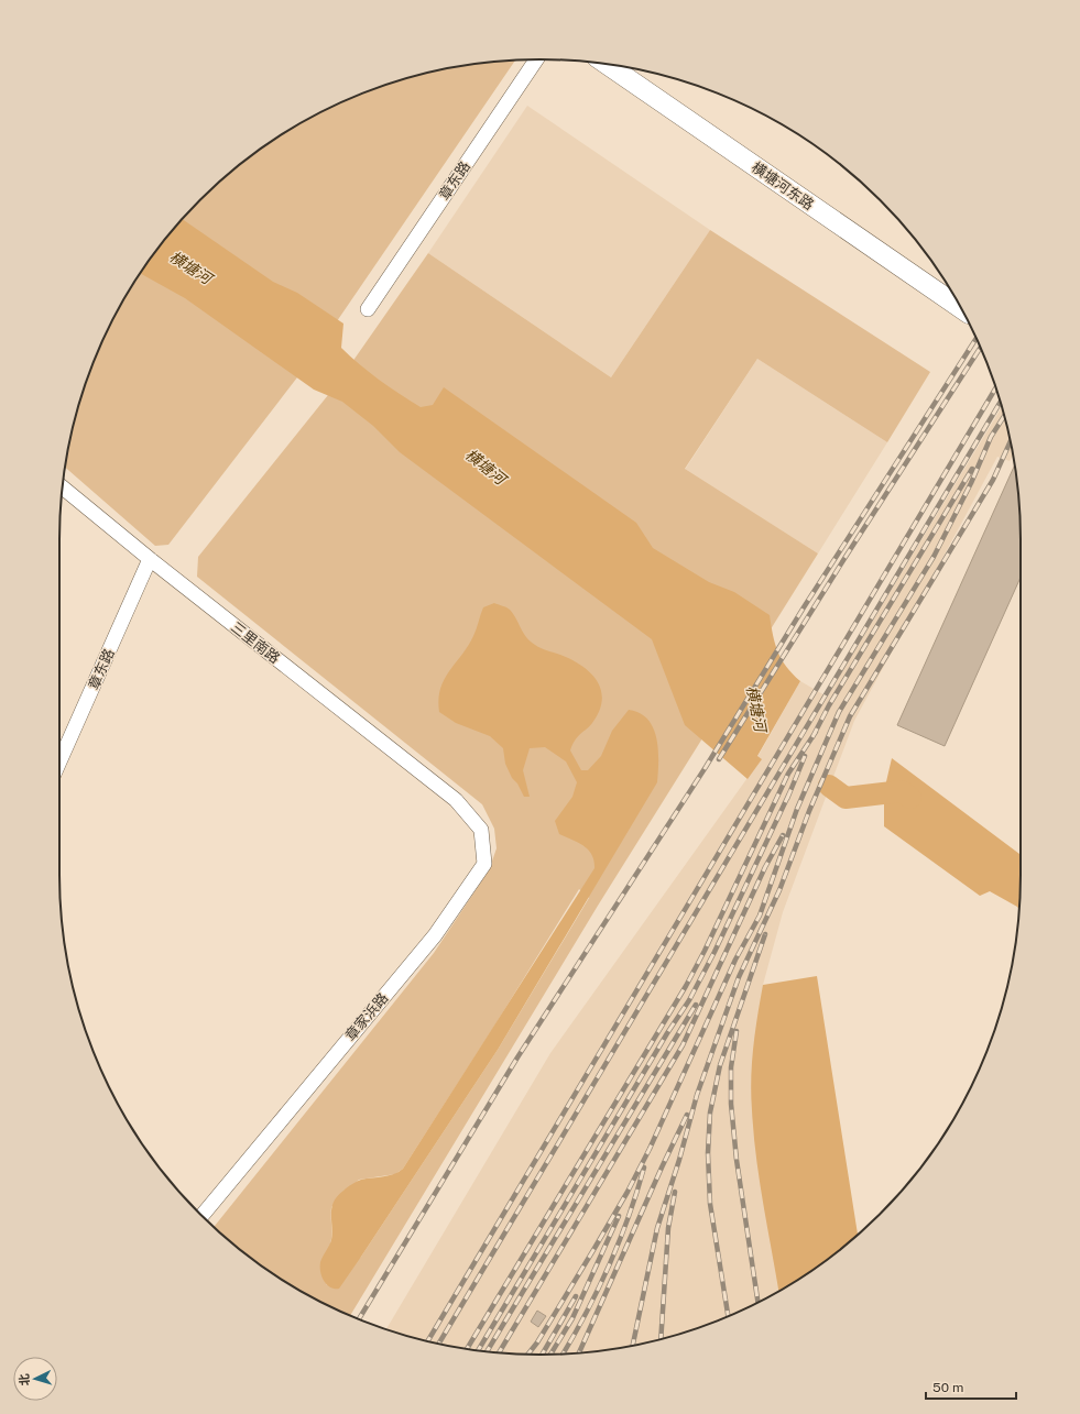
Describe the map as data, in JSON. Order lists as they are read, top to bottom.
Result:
{
  "streets": {
    "main road": ["横塘河东路"],
    "street": ["章东路", "三里南路", "章家浜路"]
  },
  "crossings": [
    ["章东路", "三里南路"],
    ["三里南路", "章家浜路"]
  ],
  "water": ["横塘河"],
  "scale_bar": "50 m",
  "north": "left"
}
